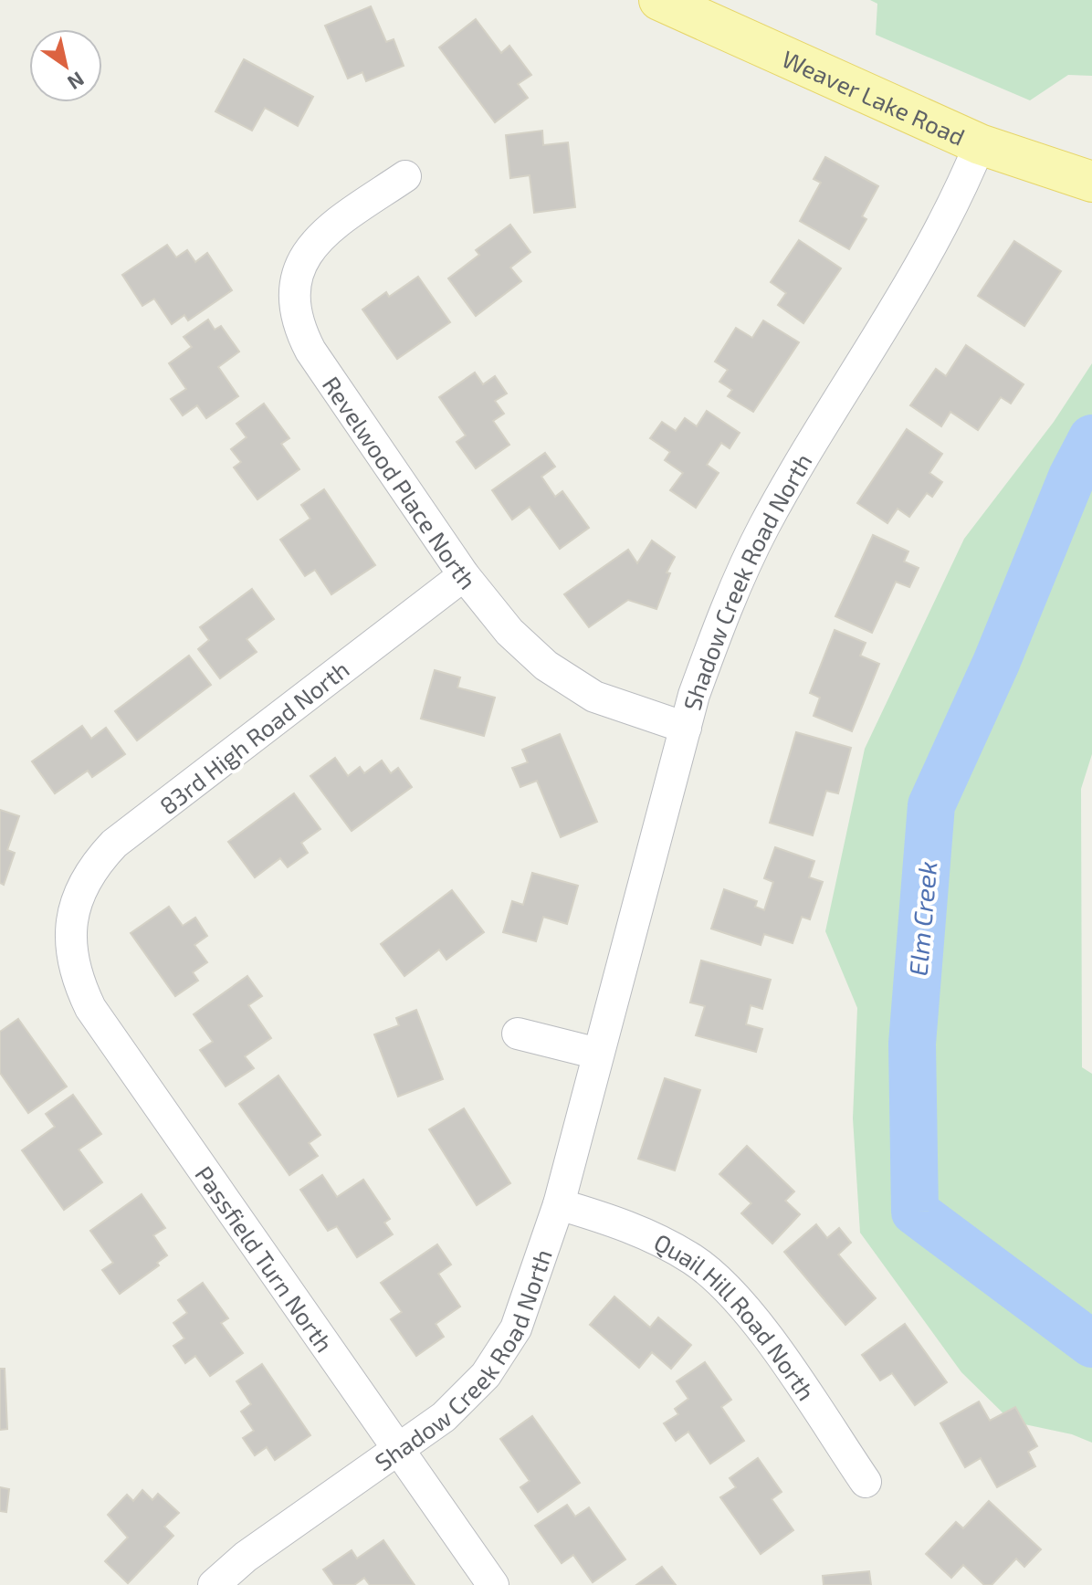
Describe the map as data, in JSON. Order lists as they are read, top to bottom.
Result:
{
  "streets": {
    "main road": ["Weaver Lake Road"],
    "street": [
      "Revelwood Place North",
      "Shadow Creek Road North",
      "83rd High Road North",
      "Passfield Turn North",
      "Quail Hill Road North"
    ]
  },
  "crossings": [
    ["Weaver Lake Road", "Shadow Creek Road North"],
    ["Revelwood Place North", "Shadow Creek Road North"],
    ["Revelwood Place North", "83rd High Road North"],
    ["Shadow Creek Road North", "Passfield Turn North"],
    ["Shadow Creek Road North", "Quail Hill Road North"],
    ["83rd High Road North", "Passfield Turn North"]
  ],
  "water": ["Elm Creek"],
  "north": "bottom right"
}
